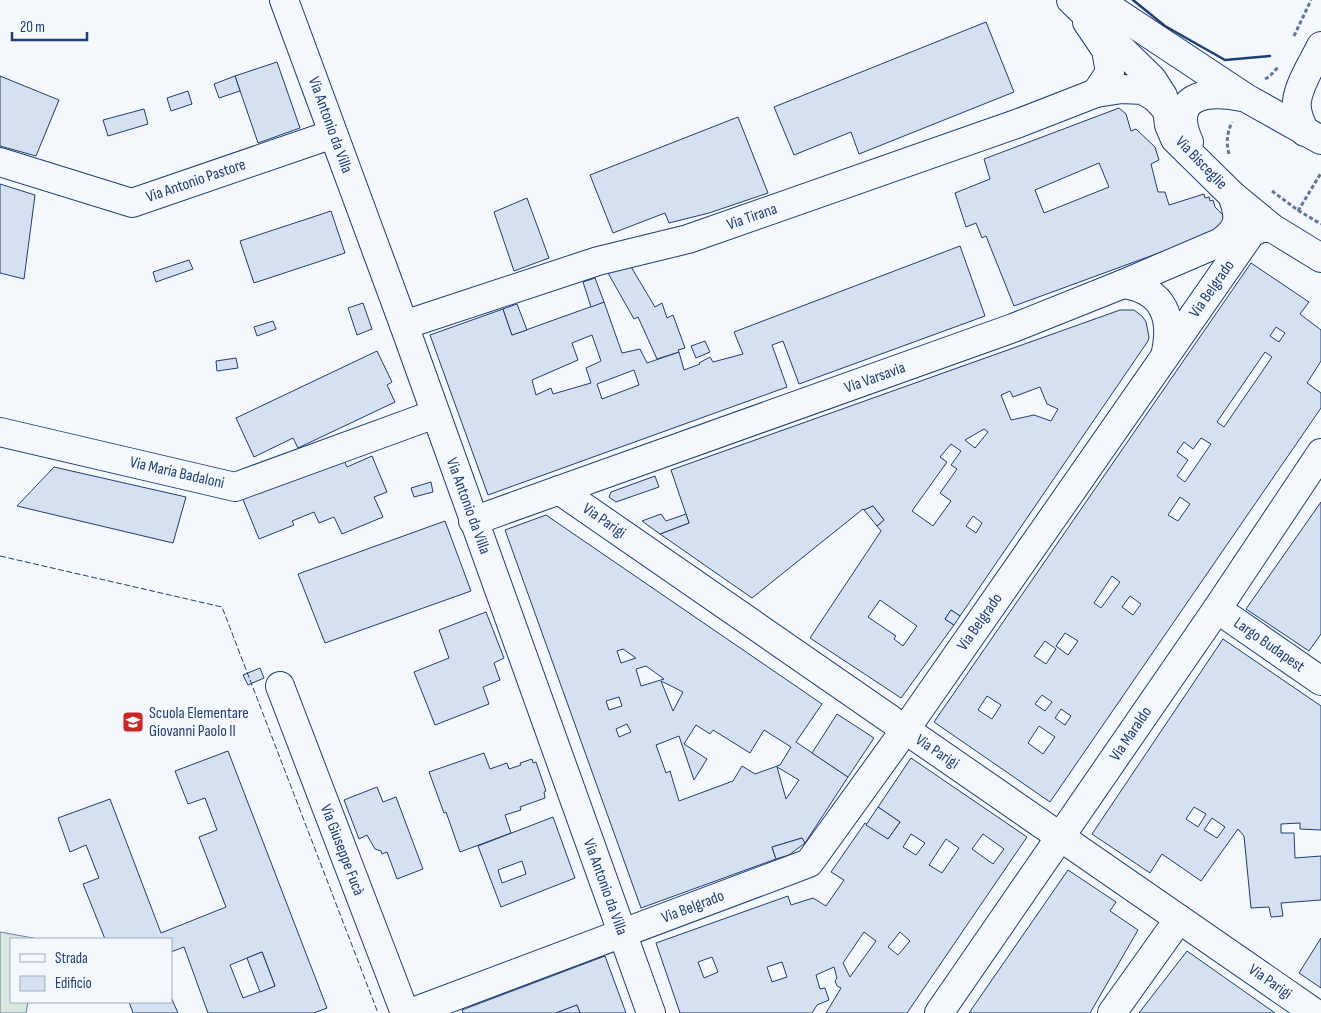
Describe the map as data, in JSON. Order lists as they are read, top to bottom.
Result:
{
  "streets": {
    "street": [
      "Via Antonio da Villa",
      "Via Bisceglie",
      "Via Antonio Pastore",
      "Via Tirana",
      "Via Belgrado",
      "Via Varsavia",
      "Via Maria Badaloni",
      "Via Parigi",
      "Largo Budapest",
      "Via Maraldo",
      "Via Giuseppe Fucà"
    ]
  },
  "crossings": [
    ["Via Antonio da Villa", "Via Antonio Pastore"],
    ["Via Antonio da Villa", "Via Tirana"],
    ["Via Antonio da Villa", "Via Belgrado"],
    ["Via Antonio da Villa", "Via Varsavia"],
    ["Via Antonio da Villa", "Via Maria Badaloni"],
    ["Via Bisceglie", "Via Tirana"],
    ["Via Bisceglie", "Via Belgrado"],
    ["Via Bisceglie", "Via Varsavia"],
    ["Via Belgrado", "Via Parigi"],
    ["Via Varsavia", "Via Parigi"],
    ["Via Parigi", "Via Maraldo"],
    ["Largo Budapest", "Via Maraldo"]
  ],
  "places": {
    "school or university": ["Scuola Elementare Giovanni Paolo II"]
  },
  "legend": ["Strada", "Edificio"],
  "scale_bar": "20 m"
}
